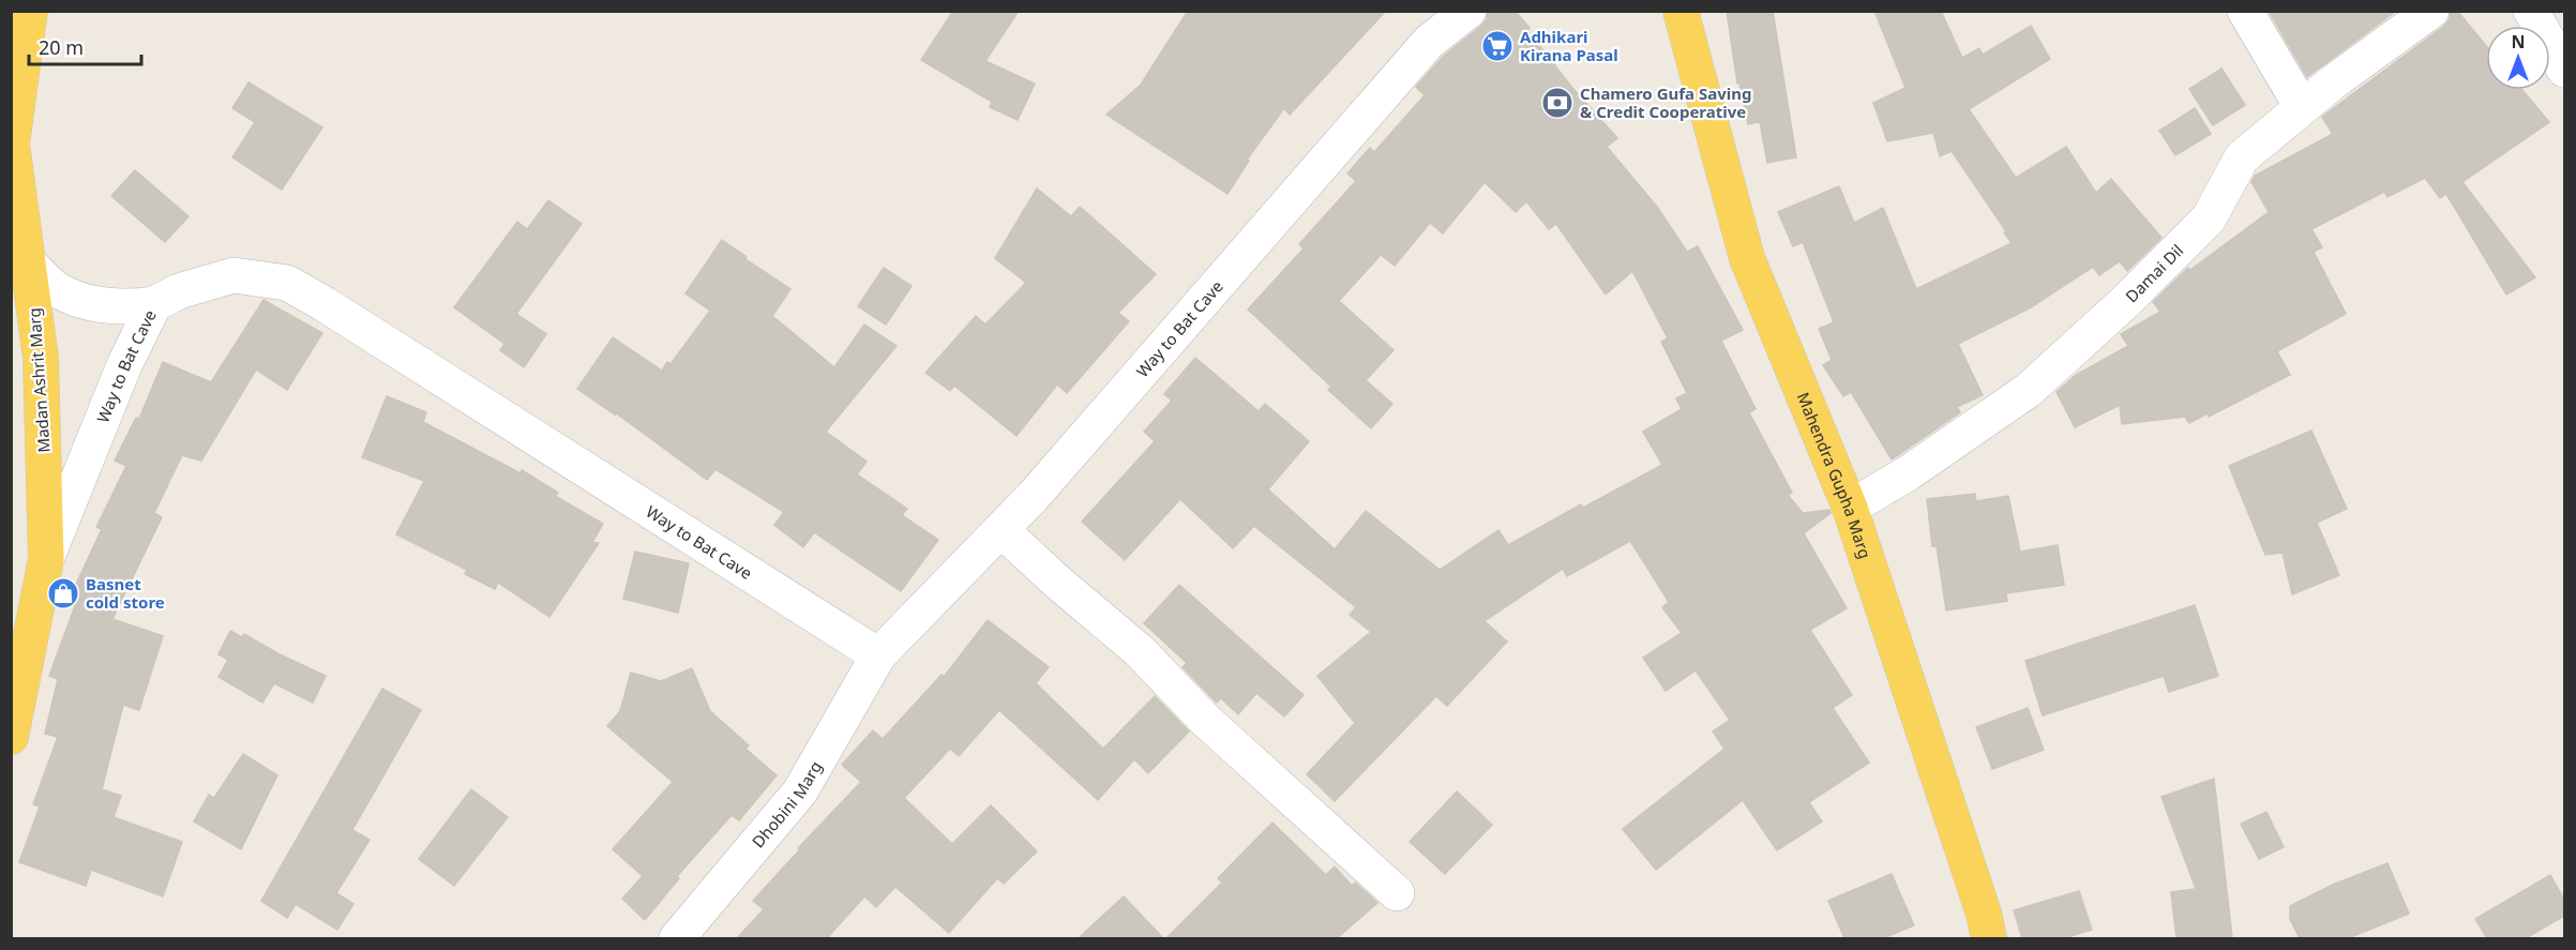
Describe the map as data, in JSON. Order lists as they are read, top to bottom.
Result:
{
  "streets": {
    "main road": [
      "Damai Dil",
      "Way to Bat Cave",
      "Madan Ashrit Marg",
      "Mahendra Gupha Marg",
      "Dhobini Marg"
    ]
  },
  "crossings": [
    ["Damai Dil", "Mahendra Gupha Marg"],
    ["Way to Bat Cave", "Madan Ashrit Marg"],
    ["Way to Bat Cave", "Dhobini Marg"]
  ],
  "places": {
    "supermarket": ["Adhikari Kirana Pasal"],
    "bank": ["Chamero Gufa Saving & Credit Cooperative"],
    "shop": ["Basnet cold store"]
  },
  "scale_bar": "20 m",
  "north": "top"
}
